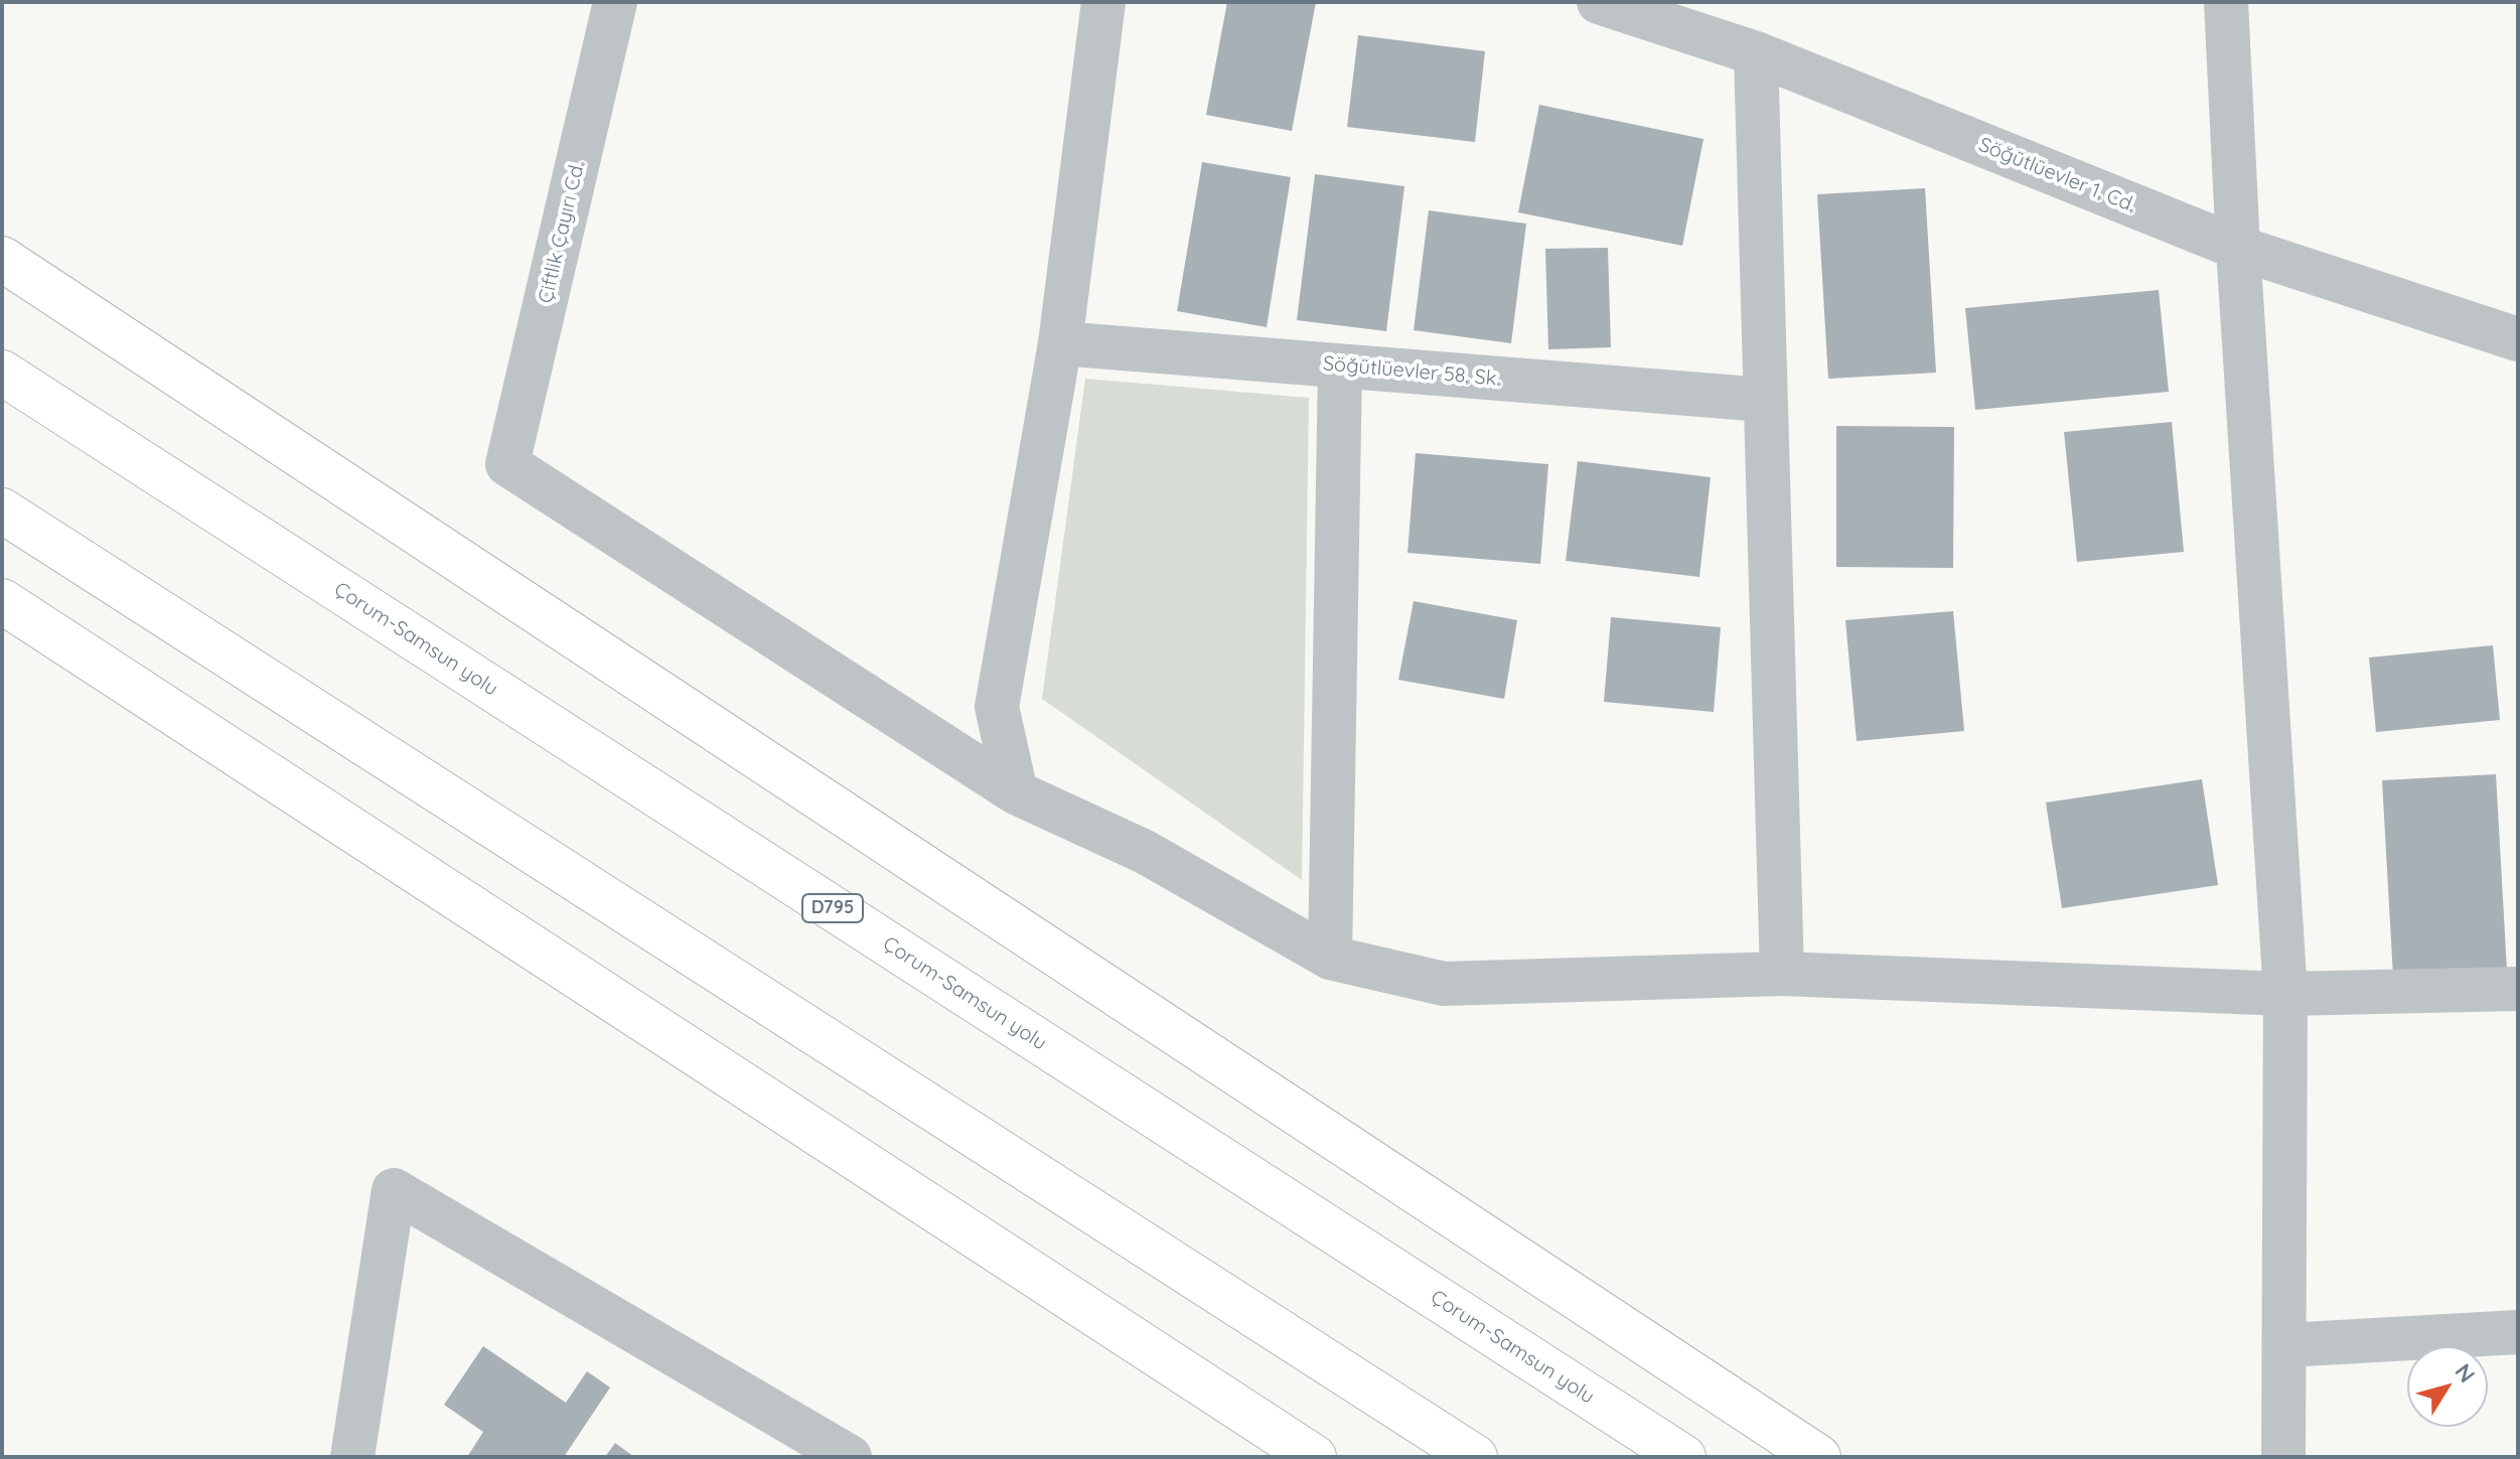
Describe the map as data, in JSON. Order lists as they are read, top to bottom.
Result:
{
  "streets": {
    "highway": ["Çorum-Samsun yolu", "D795"],
    "street": ["Söğütlüevler 1. Cd.", "Çiftlik Çayırı Cd.", "Söğütlüevler 58. Sk."]
  },
  "north": "top right"
}
